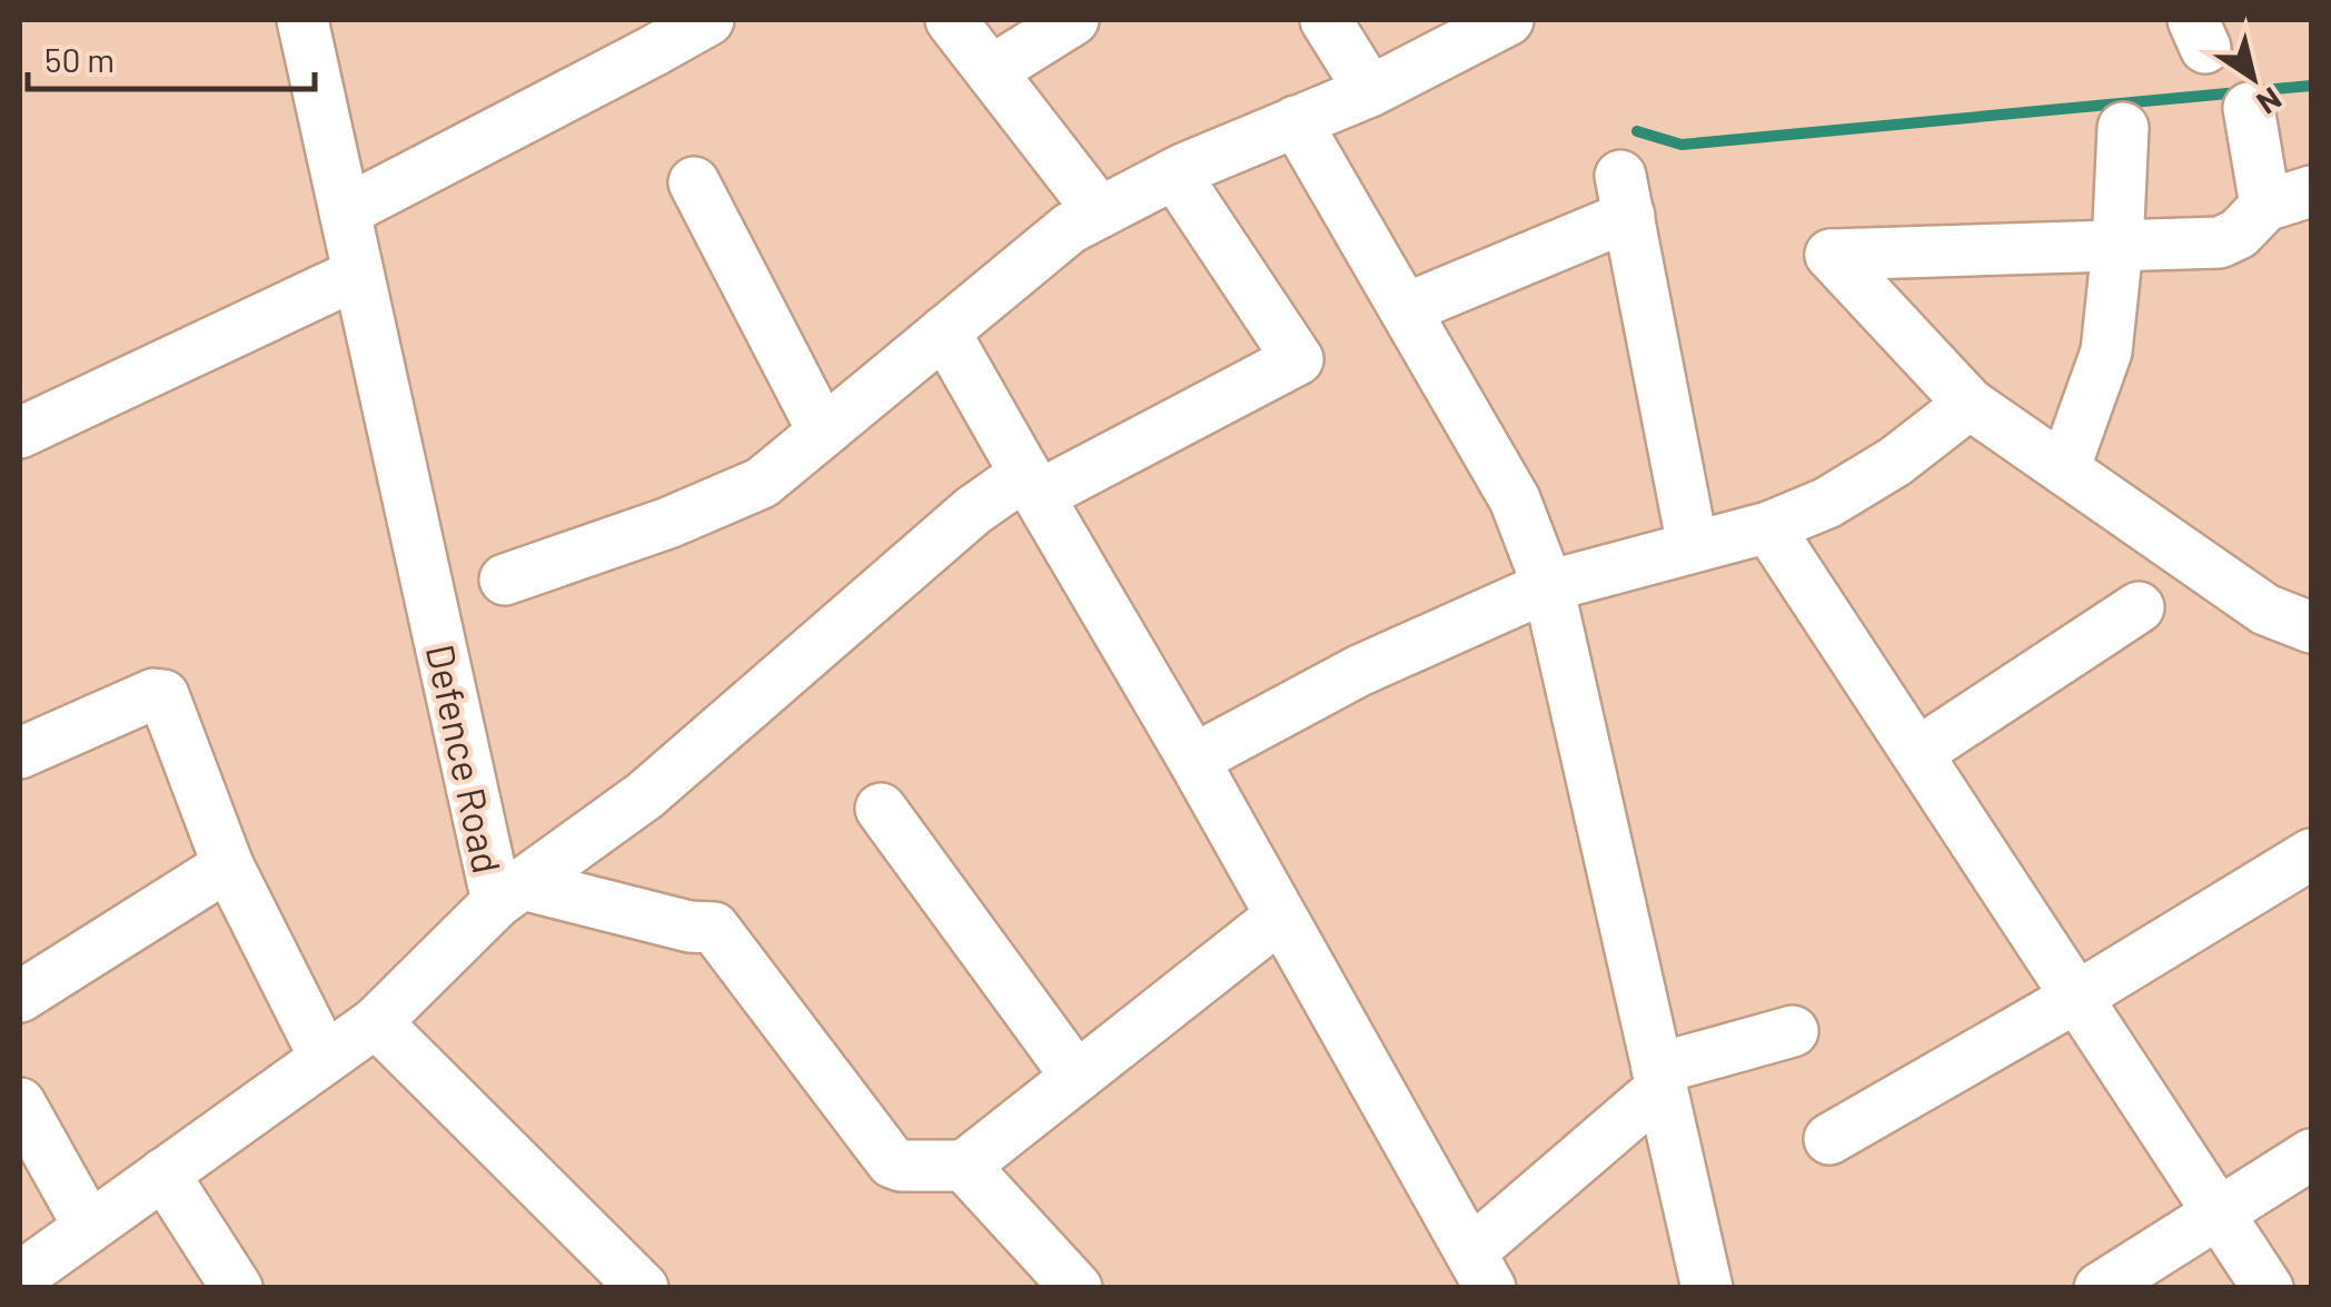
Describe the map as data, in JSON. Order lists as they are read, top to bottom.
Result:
{
  "streets": {
    "street": ["Defence Road"]
  },
  "scale_bar": "50 m",
  "north": "bottom right"
}
